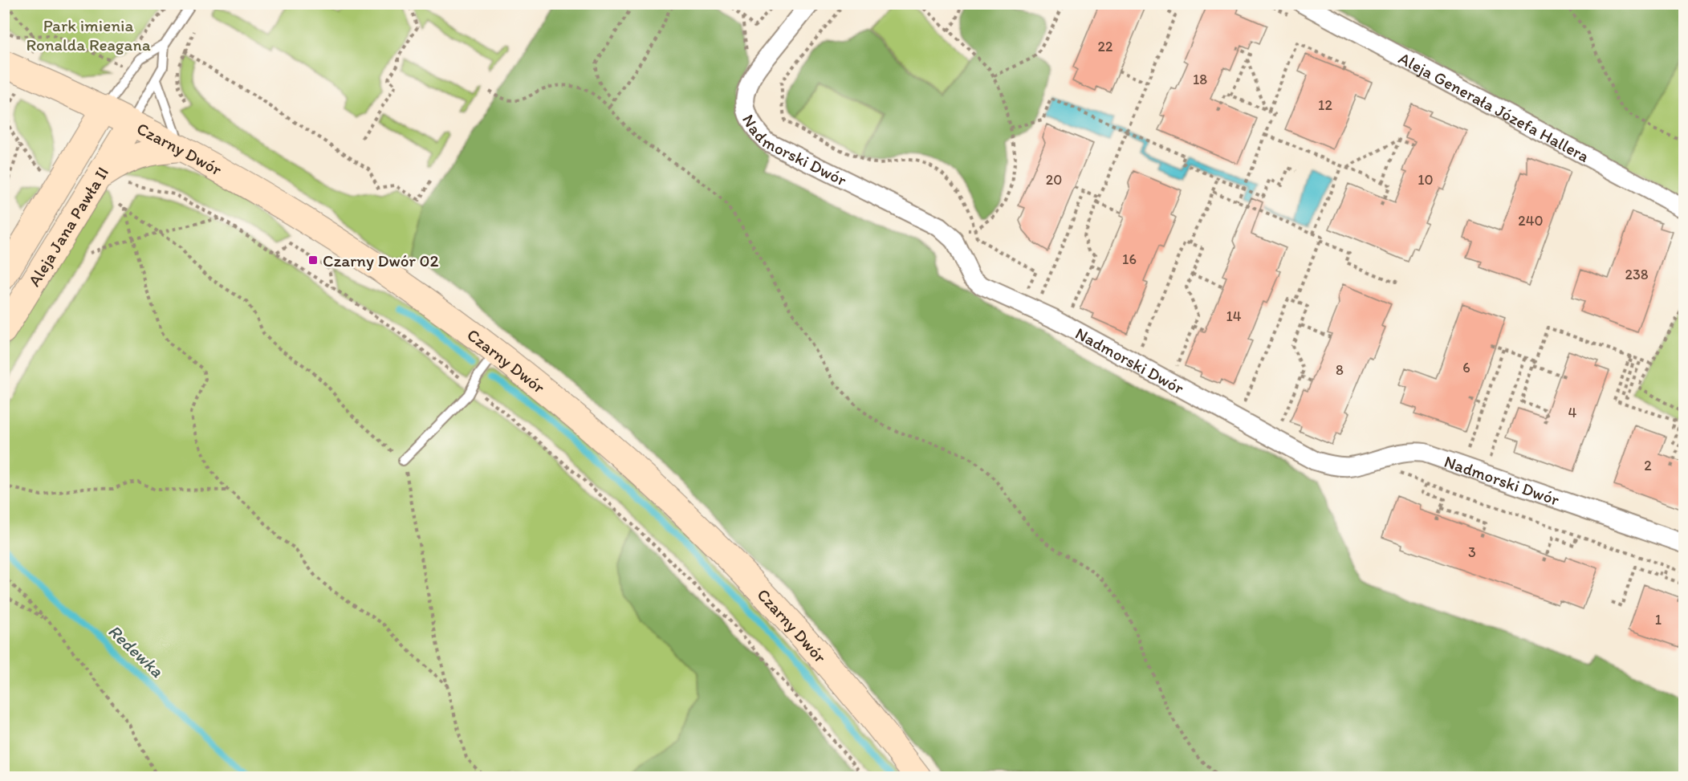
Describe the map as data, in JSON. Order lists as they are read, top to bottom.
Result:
{
  "streets": {
    "main road": ["Czarny Dwór", "Aleja Jana Pawła II"],
    "street": ["Aleja Generała Józefa Hallera", "Nadmorski Dwór"]
  },
  "crossings": [
    ["Czarny Dwór", "Aleja Jana Pawła II"]
  ],
  "water": ["Redewka"],
  "parks": ["Park imienia Ronalda Reagana"],
  "places": {
    "transit": ["Czarny Dwór 02"]
  },
  "house_numbers": [
    "22",
    "18",
    "12",
    "20",
    "10",
    "240",
    "16",
    "238",
    "14",
    "6",
    "8",
    "4",
    "2",
    "3",
    "1"
  ]
}
